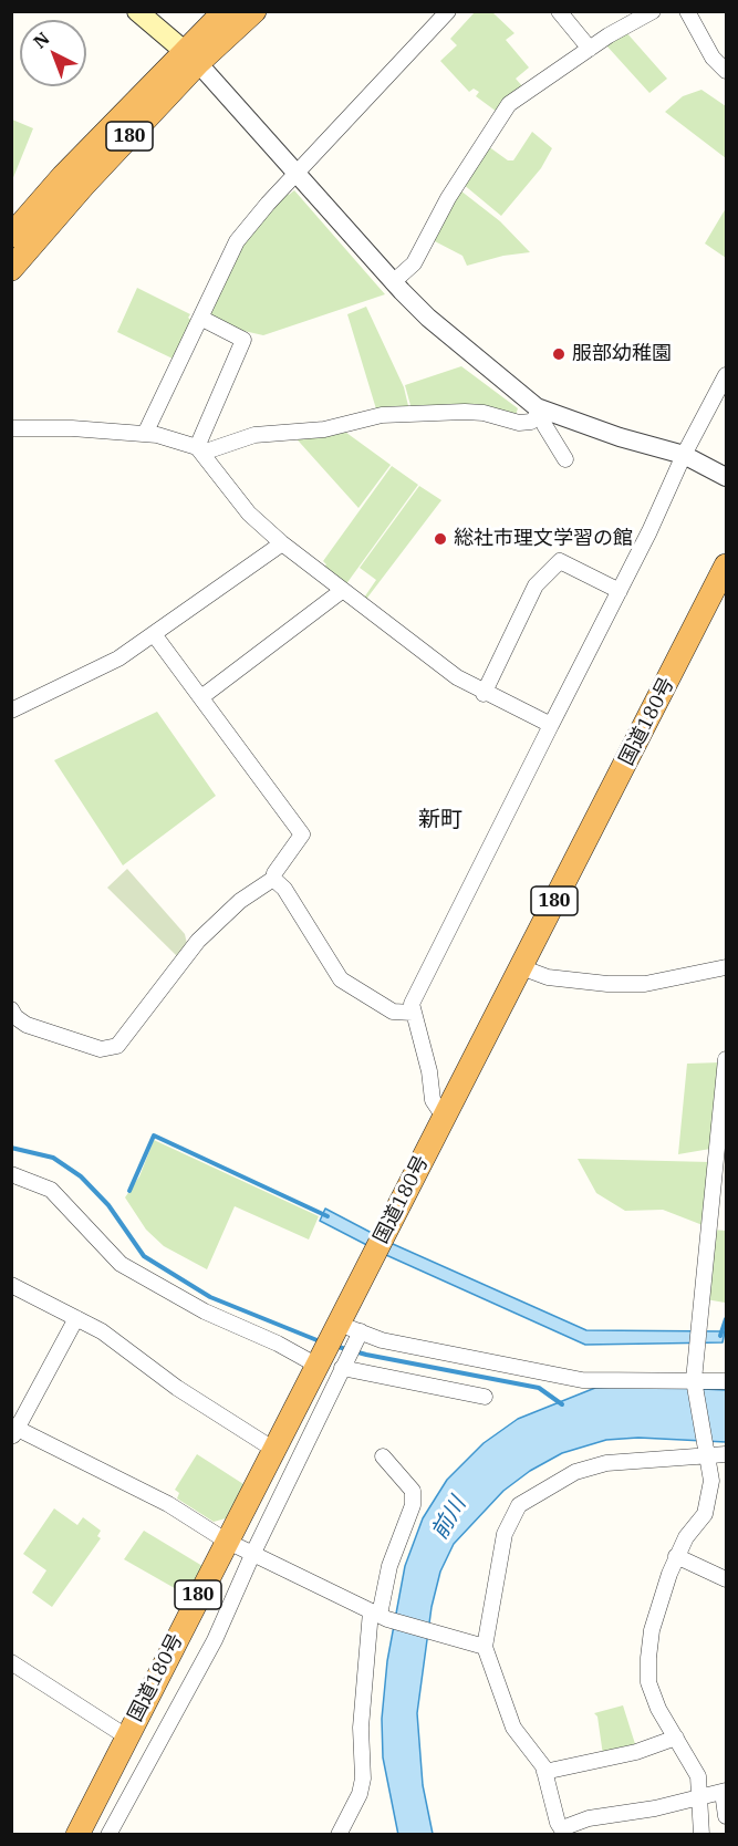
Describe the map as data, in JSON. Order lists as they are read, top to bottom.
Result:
{
  "streets": {
    "highway": ["180", "国道180号"]
  },
  "districts": ["新町"],
  "water": ["前川"],
  "places": ["服部幼稚園", "総社市理文学習の館"],
  "north": "top left"
}
